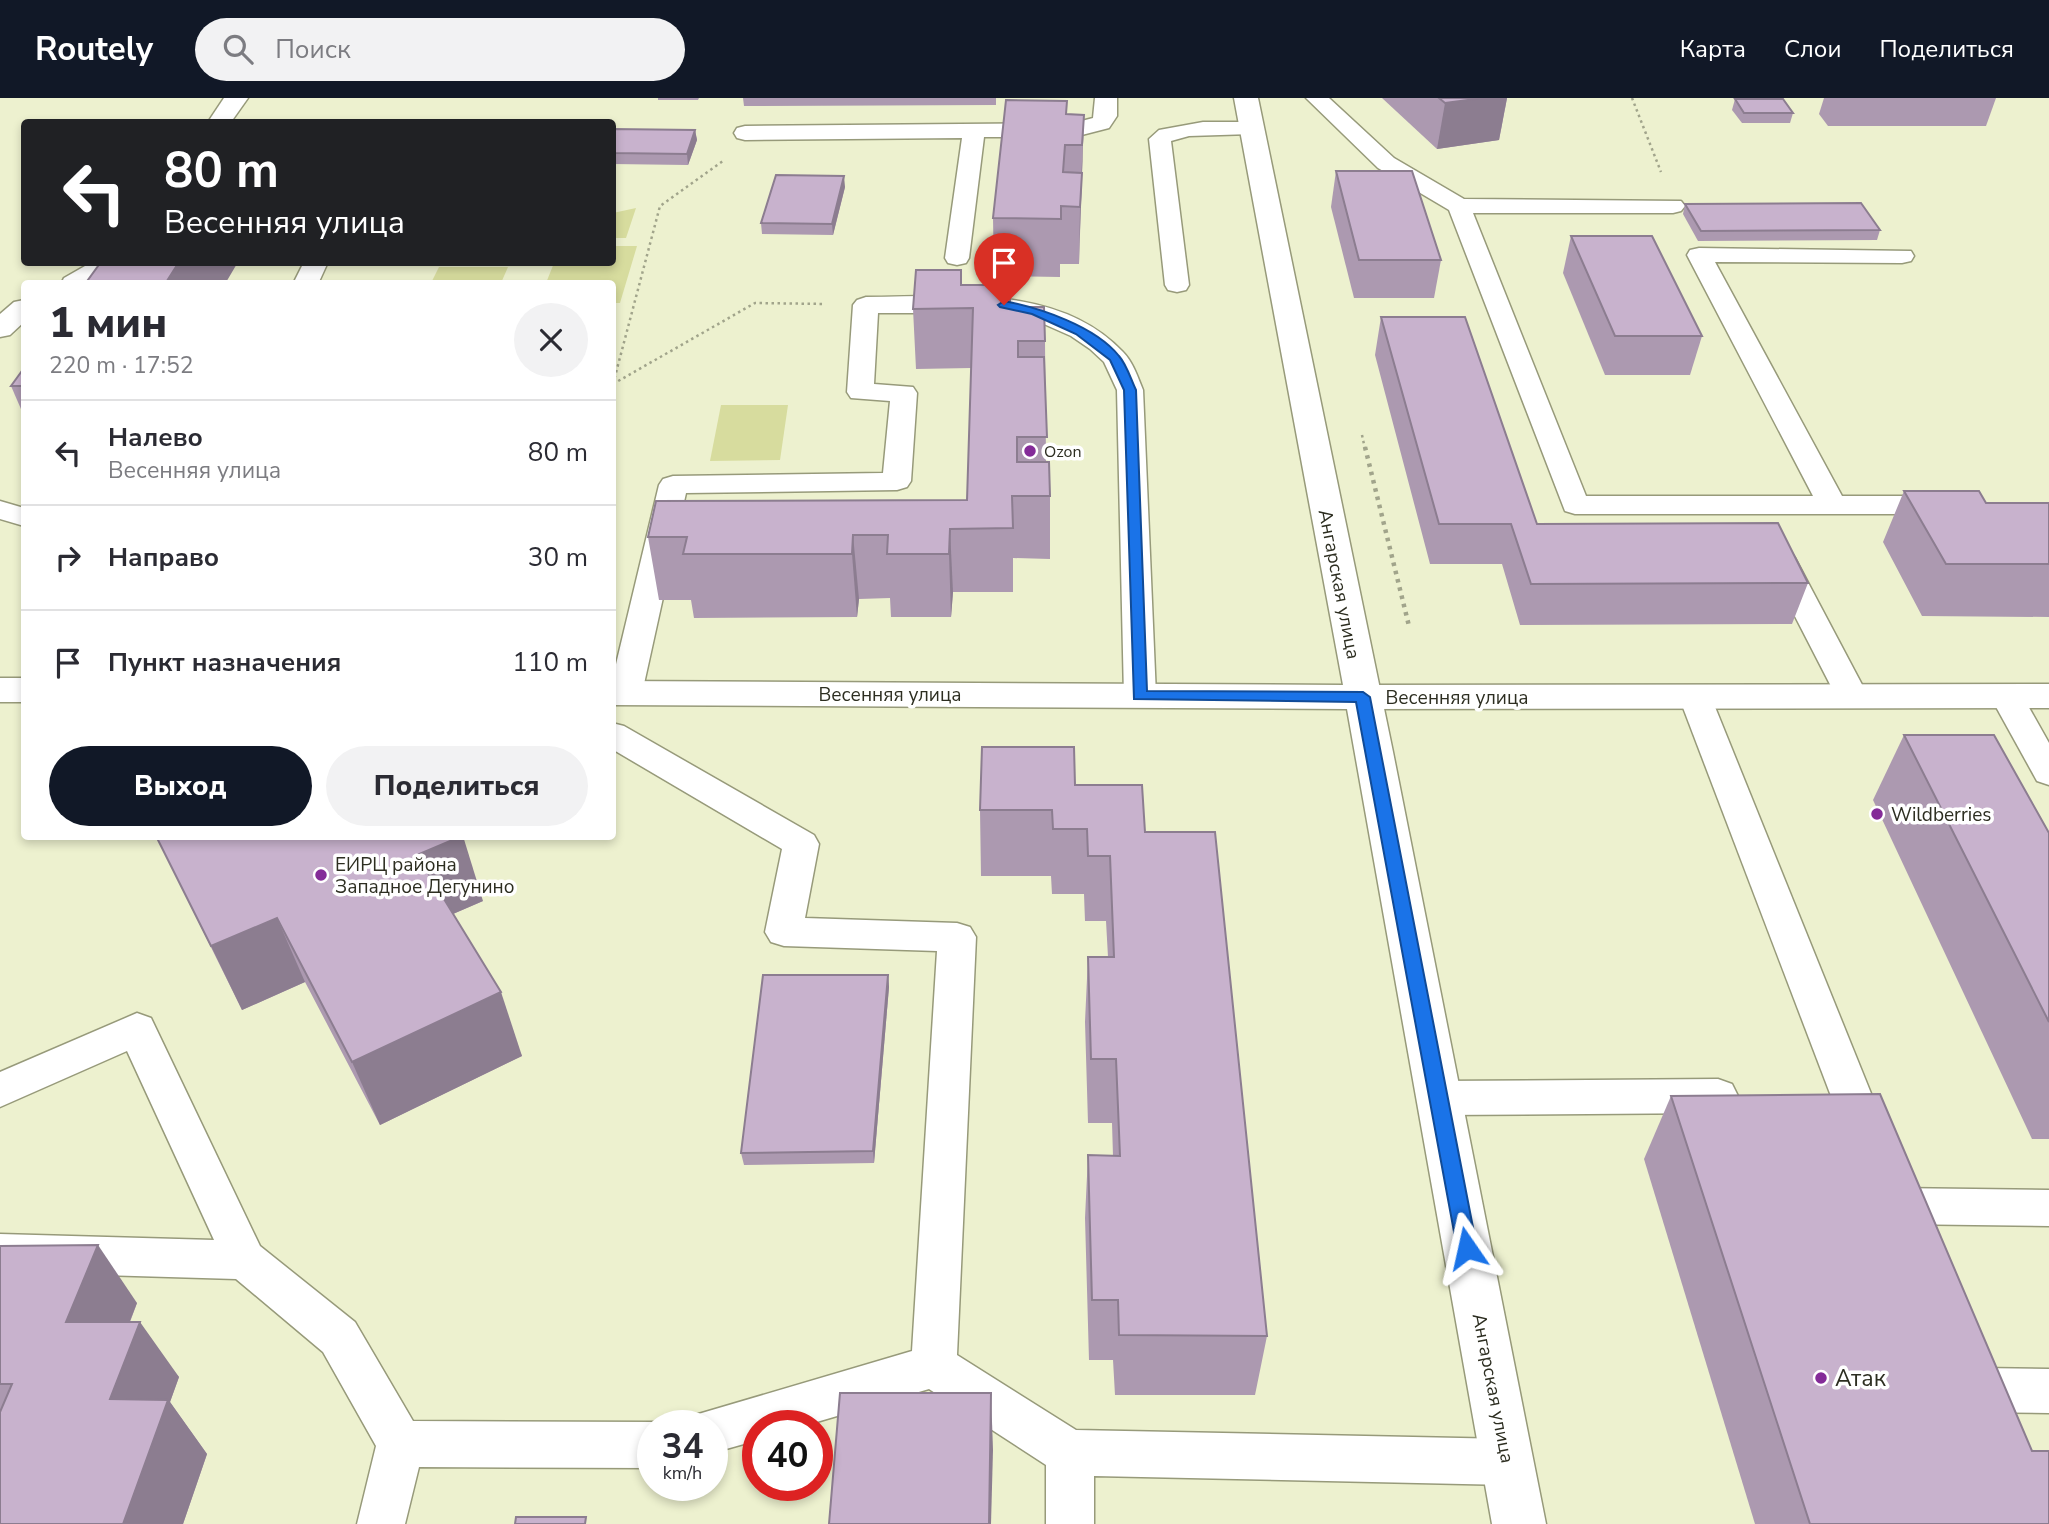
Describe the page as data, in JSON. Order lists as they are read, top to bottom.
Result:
{
  "streets": {
    "street": ["Ангарская улица", "Весенняя улица"]
  },
  "crossings": [
    ["Ангарская улица", "Весенняя улица"]
  ],
  "places": [
    "Ozon",
    "Wildberries",
    "ЕИРЦ района Западное Дегунино",
    "Атак"
  ],
  "page": {
    "header": "Routely",
    "search": "Поиск",
    "nav": ["Карта", "Слои", "Поделиться"],
    "turn": ["80 m", "Весенняя улица"],
    "heading": ["1 мин", "220 m · 17:52"],
    "list": [
      {
        "name": "Налево",
        "note": "Весенняя улица",
        "value": "80 m"
      },
      {
        "name": "Направо",
        "value": "30 m"
      },
      {
        "name": "Пункт назначения",
        "value": "110 m"
      }
    ],
    "buttons": ["Выход", "Поделиться"],
    "speed": "34 km/h",
    "limit": "40"
  }
}
